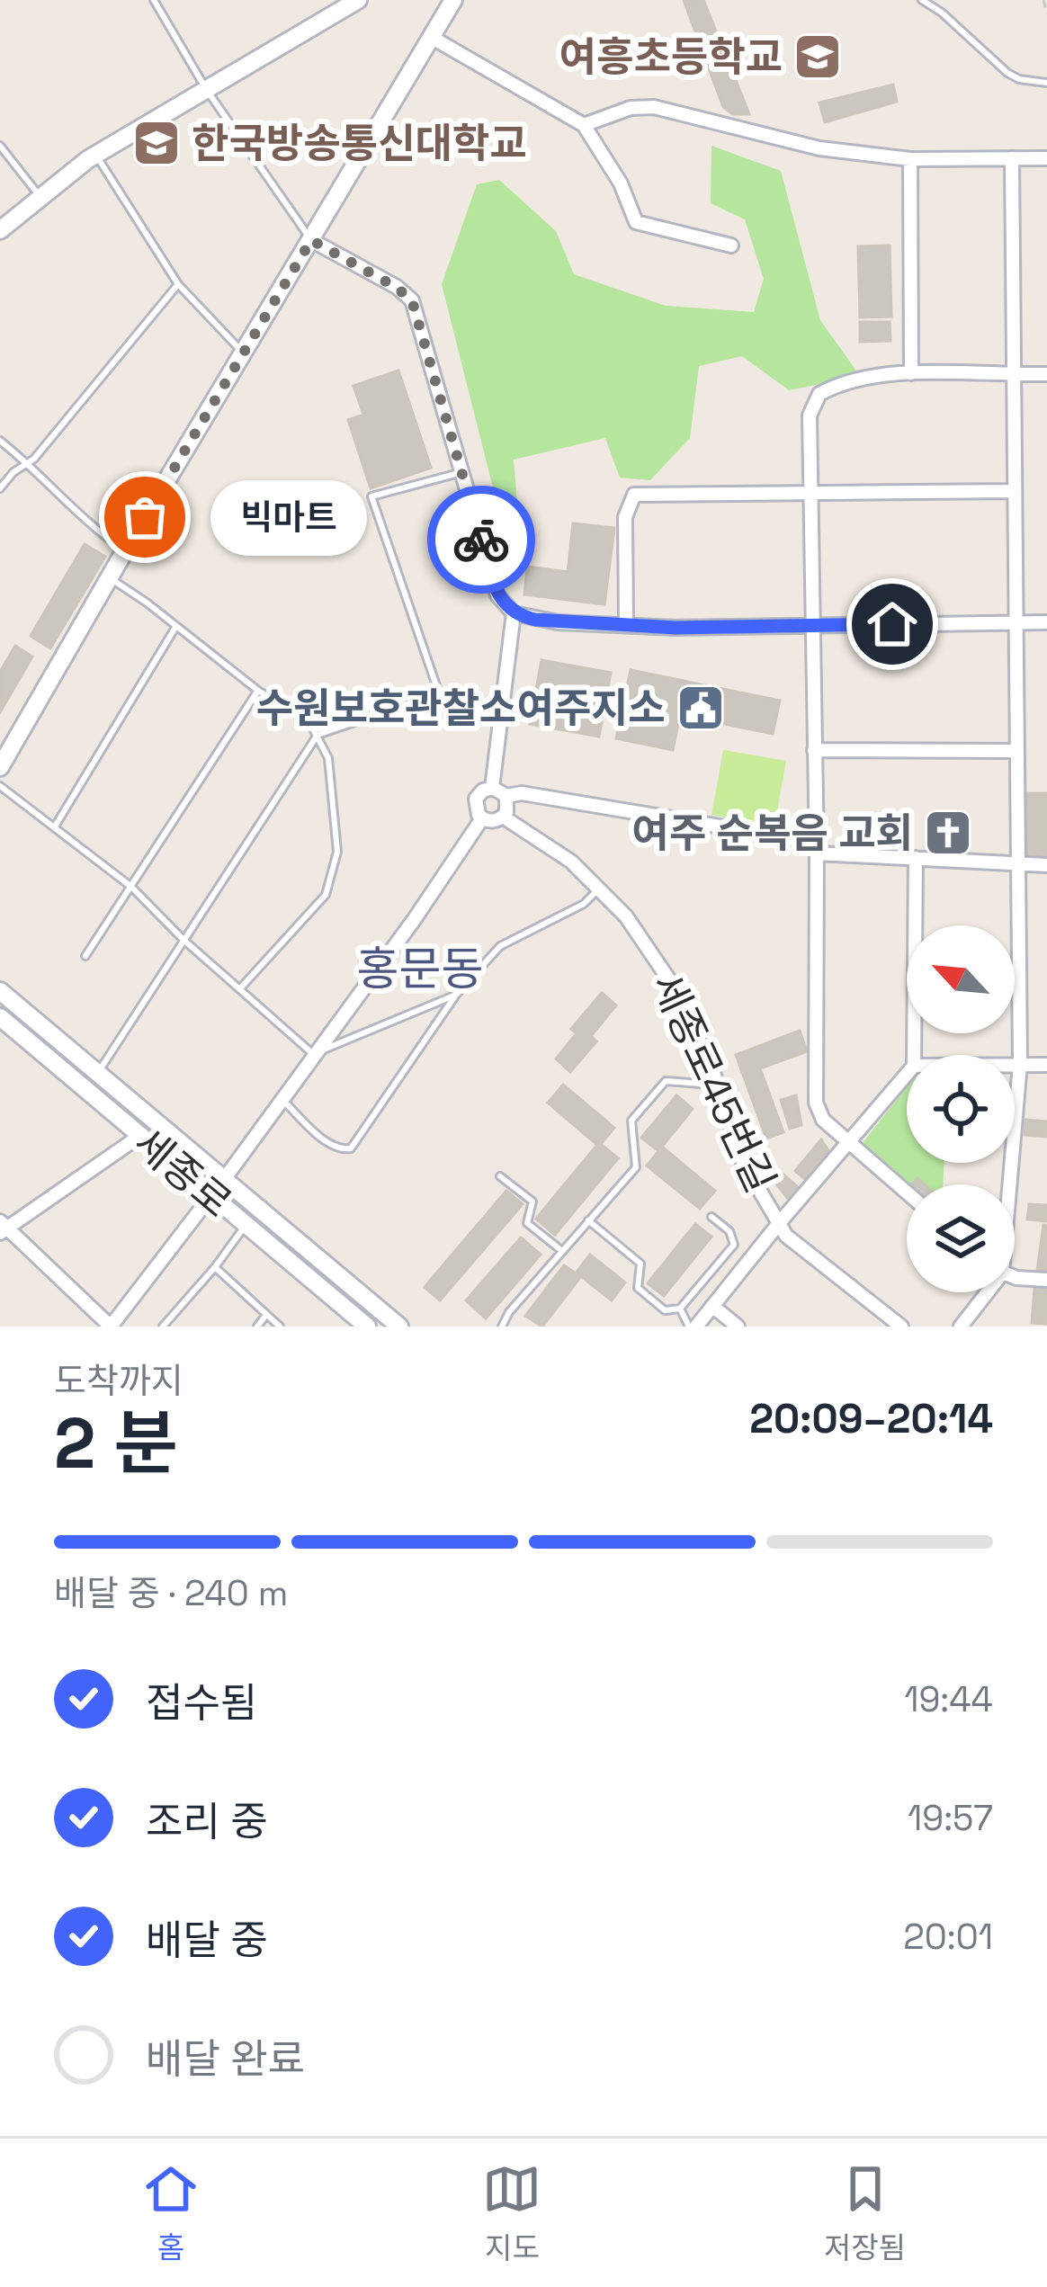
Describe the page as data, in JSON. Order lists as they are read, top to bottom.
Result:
{
  "streets": {
    "street": ["세종로45번길", "세종로"]
  },
  "districts": ["홍문동"],
  "places": {
    "school or university": ["여흥초등학교", "한국방송통신대학교"],
    "other": ["빅마트"],
    "public building": ["수원보호관찰소여주지소"],
    "church": ["여주 순복음 교회"]
  },
  "north": "top left",
  "page": {
    "bubble": "빅마트",
    "heading": ["2 분", "도착까지", "20:09–20:14"],
    "bar": "배달 중 · 240 m",
    "list": [
      ["접수됨", "19:44"],
      ["조리 중", "19:57"],
      ["배달 중", "20:01"],
      "배달 완료"
    ],
    "tabs": ["홈", "지도", "저장됨"]
  }
}
